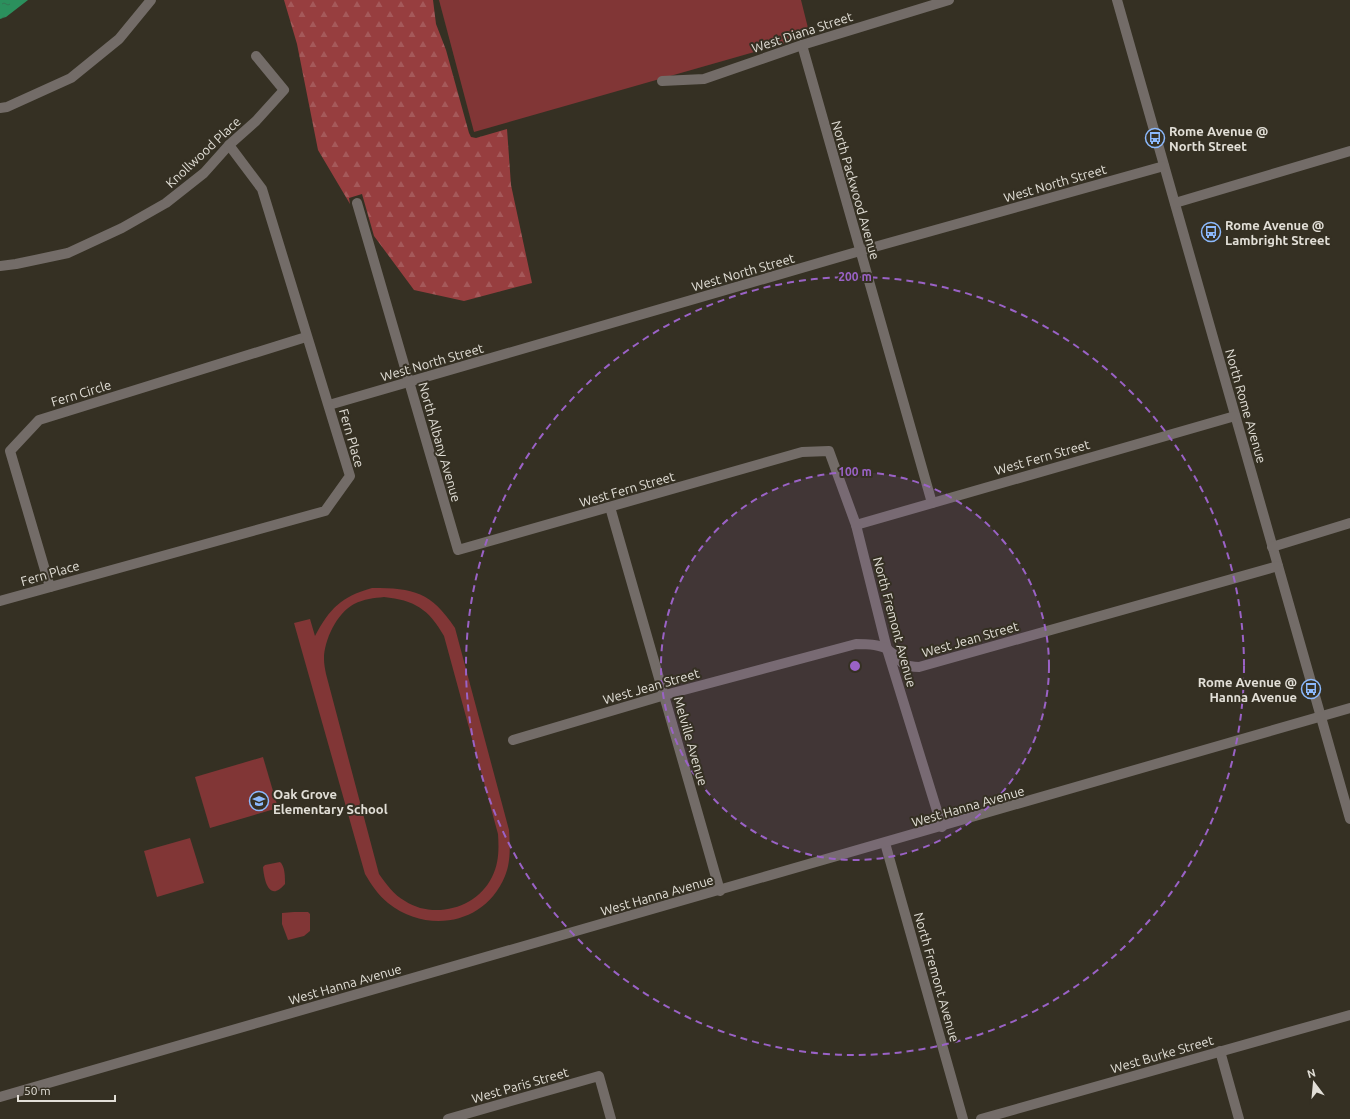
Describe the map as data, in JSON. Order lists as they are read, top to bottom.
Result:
{
  "streets": {
    "street": [
      "West Diana Street",
      "Knollwood Place",
      "West North Street",
      "North Packwood Avenue",
      "Fern Circle",
      "North Rome Avenue",
      "Fern Place",
      "North Albany Avenue",
      "West Fern Street",
      "North Fremont Avenue",
      "West Jean Street",
      "Melville Avenue",
      "West Hanna Avenue",
      "West Burke Street",
      "West Paris Street"
    ]
  },
  "crossings": [
    ["West Diana Street", "North Packwood Avenue"],
    ["Knollwood Place", "Fern Place"],
    ["West North Street", "North Packwood Avenue"],
    ["West North Street", "North Rome Avenue"],
    ["West North Street", "Fern Place"],
    ["West North Street", "North Albany Avenue"],
    ["North Packwood Avenue", "West Fern Street"],
    ["Fern Circle", "Fern Place"],
    ["North Rome Avenue", "West Fern Street"],
    ["North Rome Avenue", "West Jean Street"],
    ["North Rome Avenue", "West Hanna Avenue"],
    ["North Albany Avenue", "West Fern Street"],
    ["West Fern Street", "North Fremont Avenue"],
    ["West Fern Street", "Melville Avenue"],
    ["North Fremont Avenue", "West Jean Street"],
    ["North Fremont Avenue", "West Hanna Avenue"],
    ["West Jean Street", "Melville Avenue"],
    ["Melville Avenue", "West Hanna Avenue"]
  ],
  "places": {
    "bus stop": ["Rome Avenue @ North Street", "Rome Avenue @ Lambright Street", "Rome Avenue @ Hanna Avenue"],
    "school or university": ["Oak Grove Elementary School"]
  },
  "scale_bar": "50 m",
  "north": "top",
  "rings": ["200 m", "100 m"]
}
